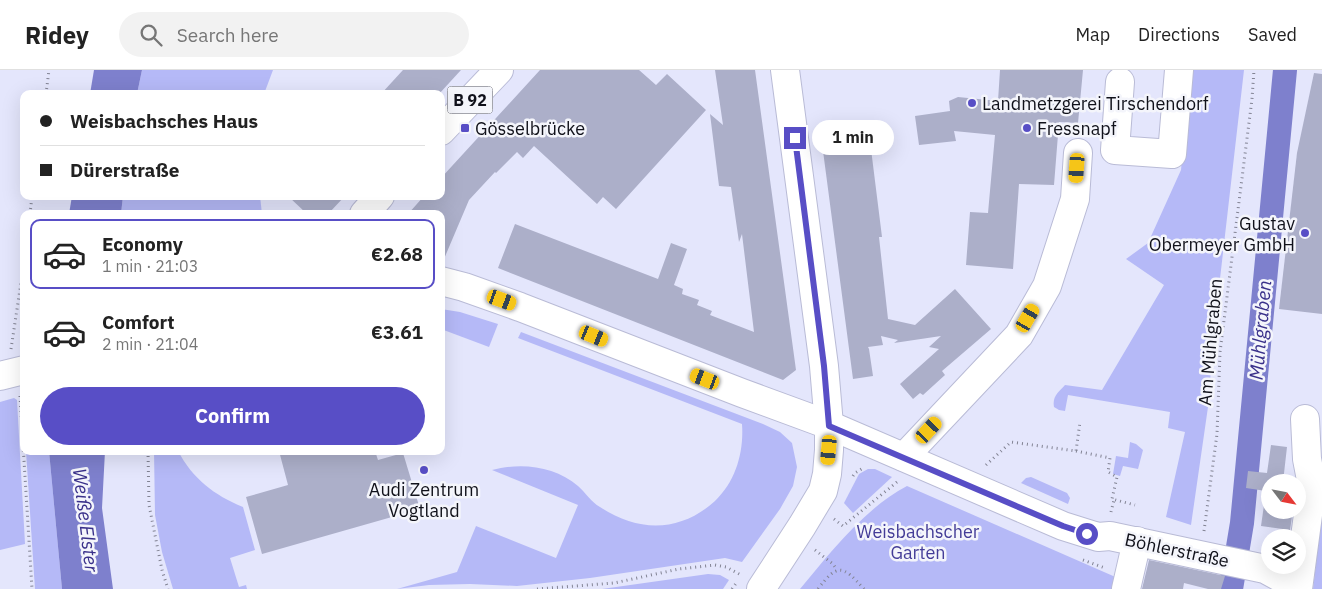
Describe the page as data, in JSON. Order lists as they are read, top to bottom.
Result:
{
  "streets": {
    "street": ["B 92", "Böhlerstraße"],
    "path": ["Am Mühlgraben"]
  },
  "crossings": [
    ["Am Mühlgraben", "Böhlerstraße"]
  ],
  "water": ["Mühlgraben", "Weiße Elster"],
  "parks": ["Weisbachscher Garten"],
  "places": {
    "other": [
      "Landmetzgerei Tirschendorf",
      "Fressnapf",
      "Gustav Obermeyer GmbH",
      "Audi Zentrum Vogtland"
    ],
    "transit": ["Gösselbrücke"]
  },
  "north": "bottom right",
  "page": {
    "header": "Ridey",
    "search": "Search here",
    "nav": ["Map", "Directions", "Saved"],
    "banner": ["Weisbachsches Haus", "Dürerstraße"],
    "bubble": "1 min",
    "list": [
      {
        "name": "Economy",
        "note": "1 min · 21:03",
        "value": "€2.68"
      },
      {
        "name": "Comfort",
        "note": "2 min · 21:04",
        "value": "€3.61"
      }
    ],
    "buttons": "Confirm"
  }
}
